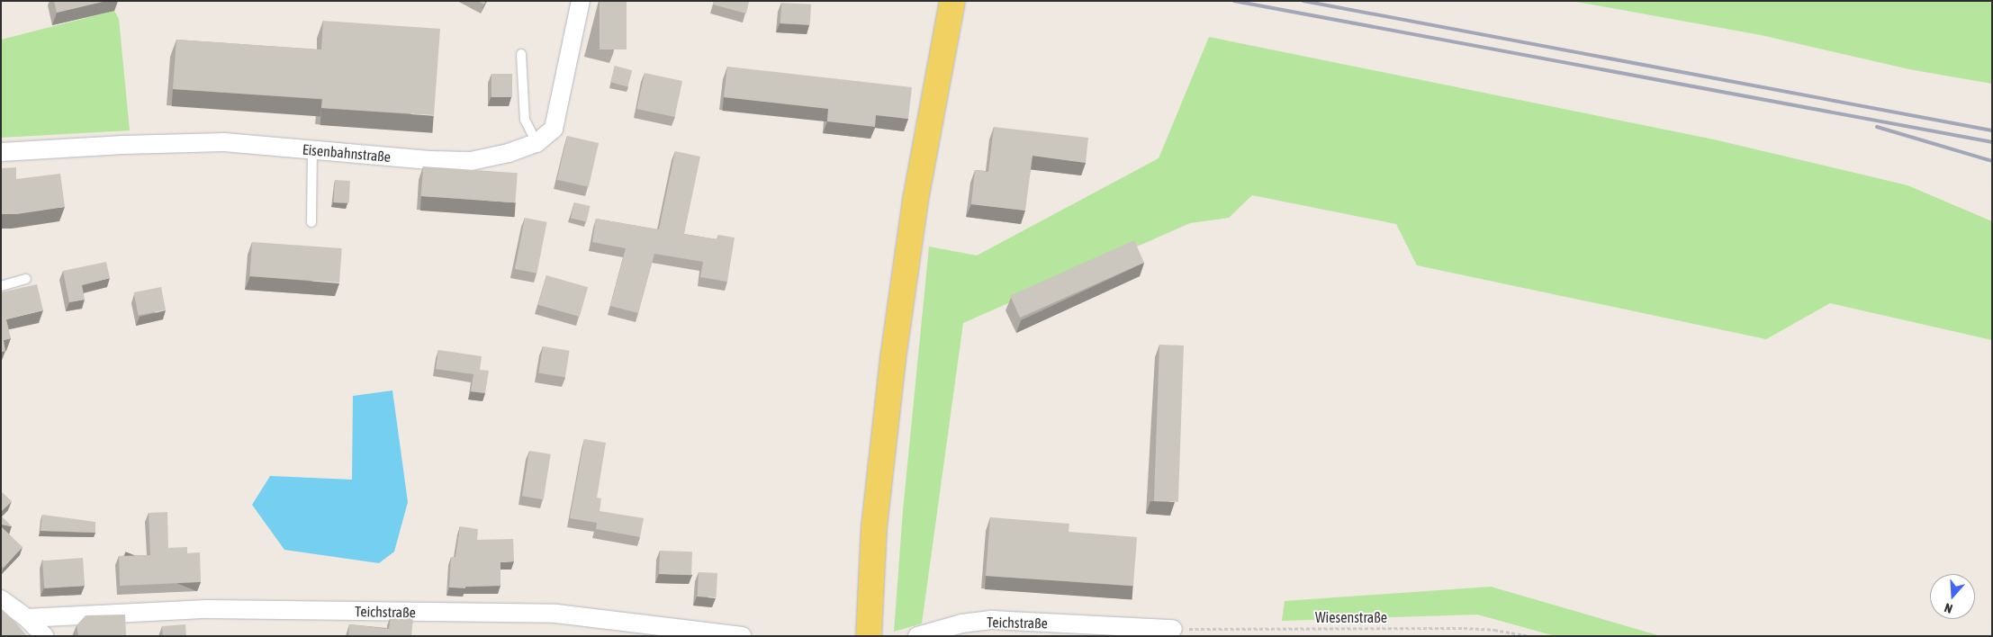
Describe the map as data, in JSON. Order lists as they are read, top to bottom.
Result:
{
  "streets": {
    "street": ["Eisenbahnstraße", "Teichstraße"],
    "path": ["Wiesenstraße"]
  },
  "crossings": [
    ["Teichstraße", "Wiesenstraße"]
  ],
  "north": "bottom"
}
